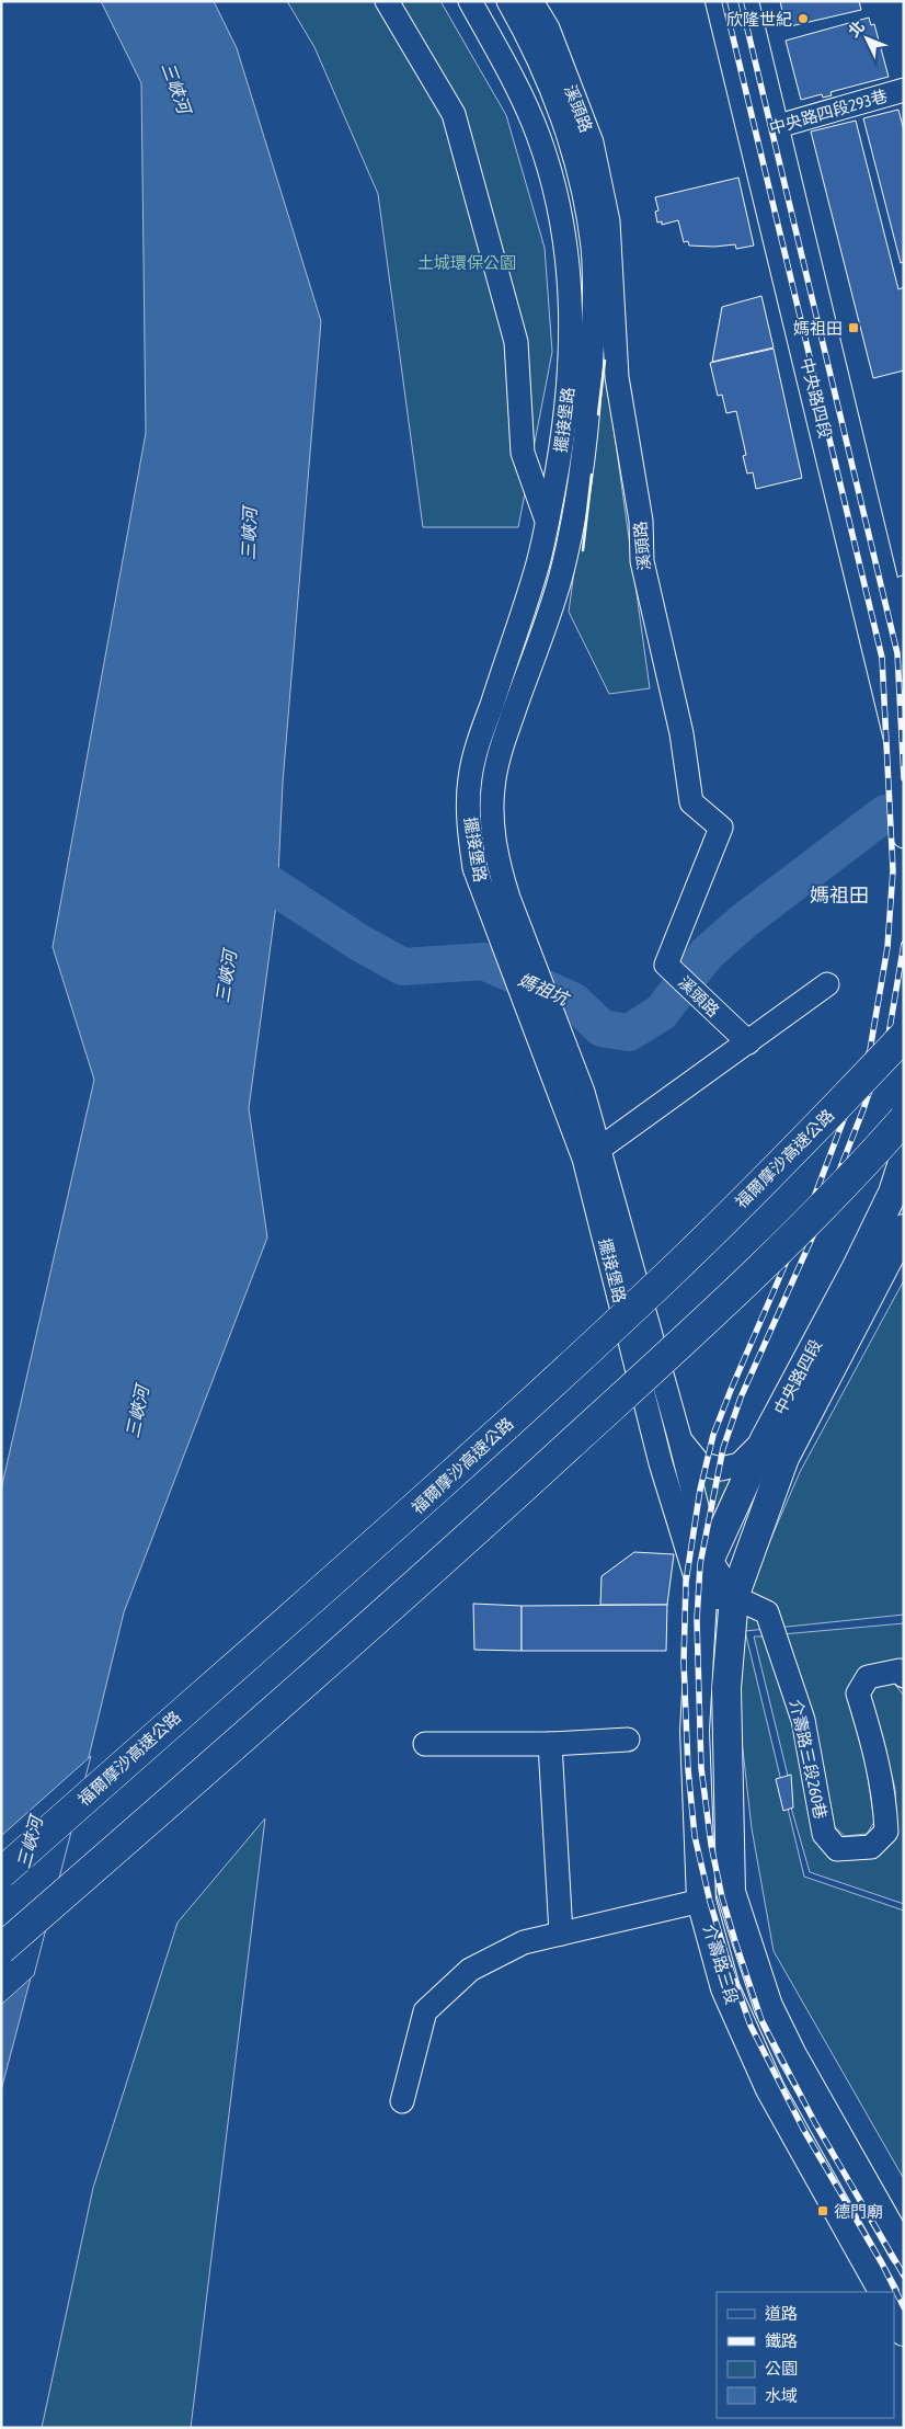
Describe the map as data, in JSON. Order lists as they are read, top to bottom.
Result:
{
  "streets": {
    "highway": ["福爾摩沙高速公路"],
    "main road": ["中央路四段", "介壽路三段"],
    "street": [
      "溪頭路",
      "中央路四段293巷",
      "擺接堡路",
      "介壽路三段260巷"
    ]
  },
  "crossings": [
    ["中央路四段293巷", "中央路四段"],
    ["中央路四段", "擺接堡路"],
    ["中央路四段", "介壽路三段260巷"],
    ["中央路四段", "介壽路三段"],
    ["擺接堡路", "介壽路三段260巷"],
    ["擺接堡路", "介壽路三段"],
    ["介壽路三段260巷", "介壽路三段"]
  ],
  "districts": ["媽祖田"],
  "water": ["三峽河", "媽祖坑"],
  "parks": ["土城環保公園"],
  "places": {
    "other": ["欣隆世紀"],
    "transit": ["媽祖田", "德門廟"]
  },
  "legend": [
    "道路",
    "鐵路",
    "公園",
    "水域"
  ],
  "north": "top left"
}
